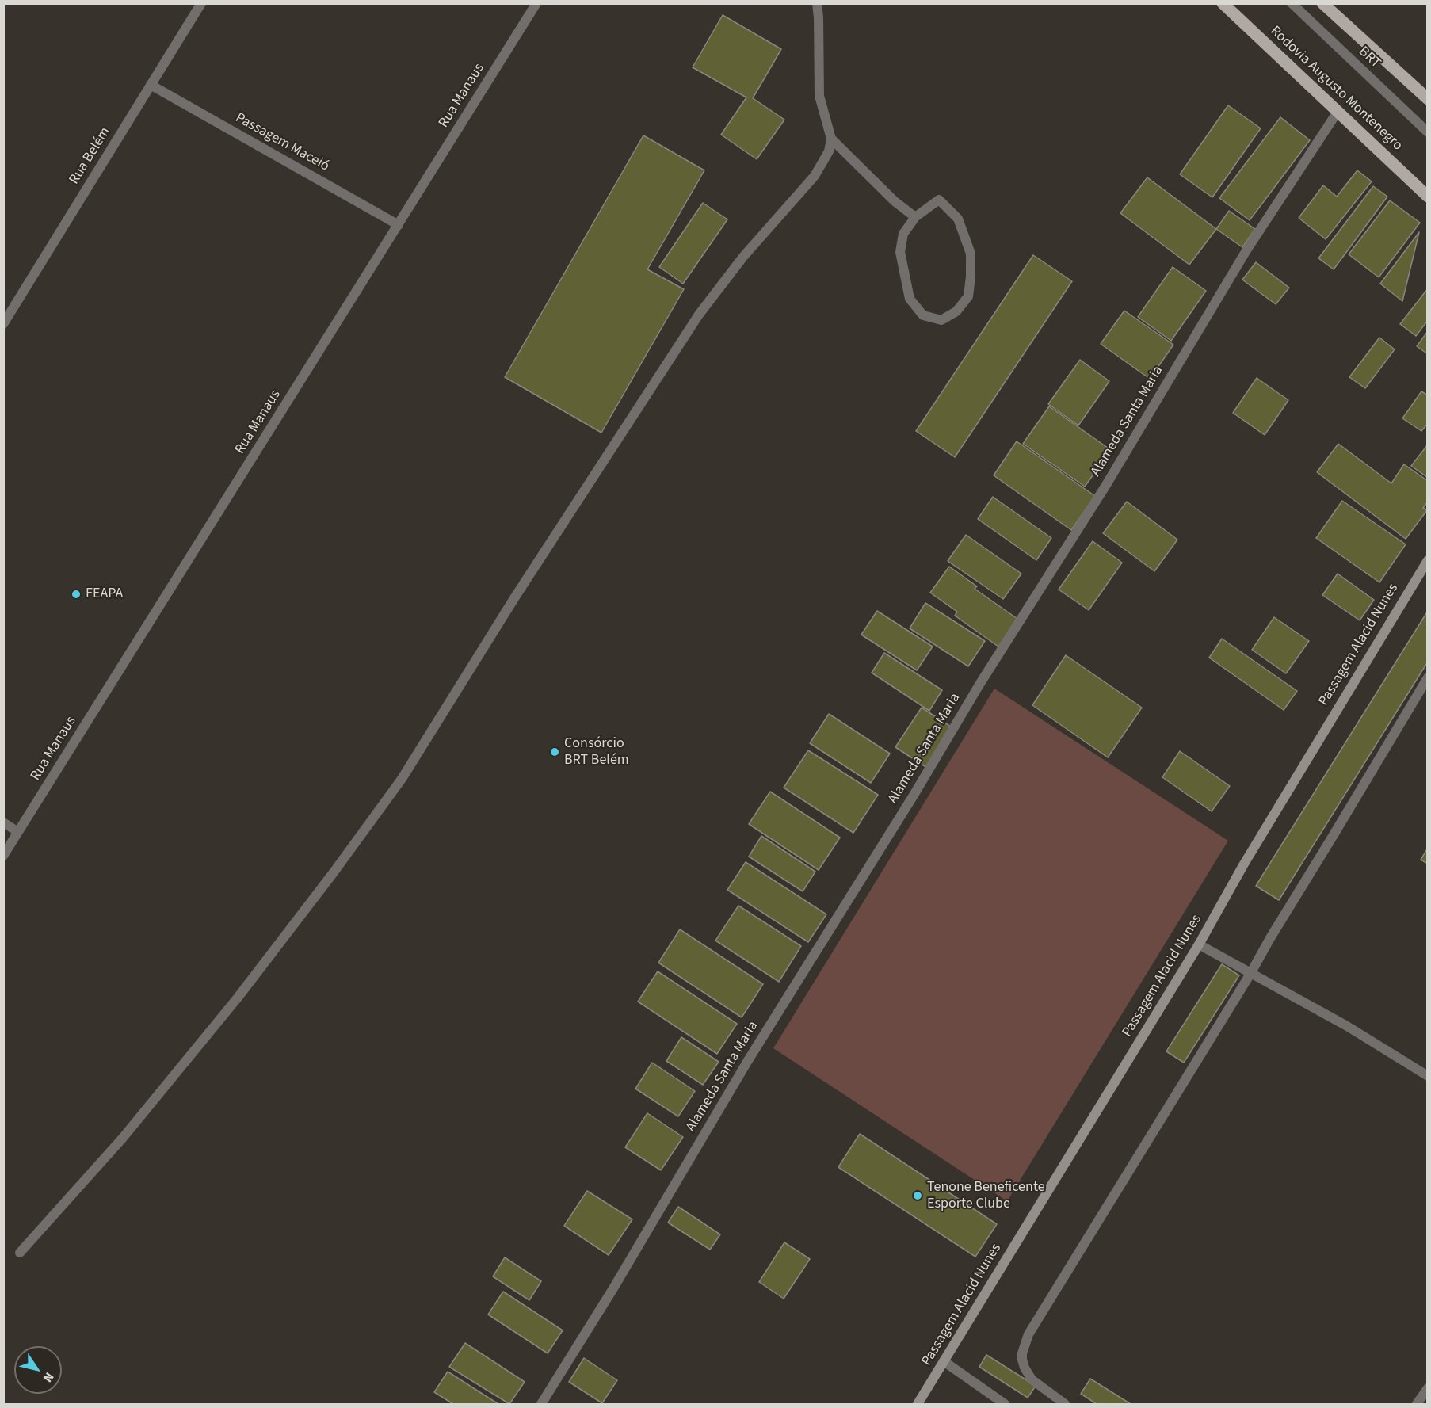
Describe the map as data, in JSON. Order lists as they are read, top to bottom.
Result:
{
  "streets": {
    "main road": ["Rodovia Augusto Montenegro", "Passagem Alacid Nunes"],
    "street": [
      "BRT",
      "Rua Manaus",
      "Passagem Maceió",
      "Rua Belém",
      "Alameda Santa Maria"
    ]
  },
  "crossings": [
    ["Rodovia Augusto Montenegro", "Alameda Santa Maria"],
    ["Rua Manaus", "Passagem Maceió"],
    ["Passagem Maceió", "Rua Belém"]
  ],
  "places": ["FEAPA", "Consórcio BRT Belém", "Tenone Beneficente Esporte Clube"],
  "north": "bottom right"
}
